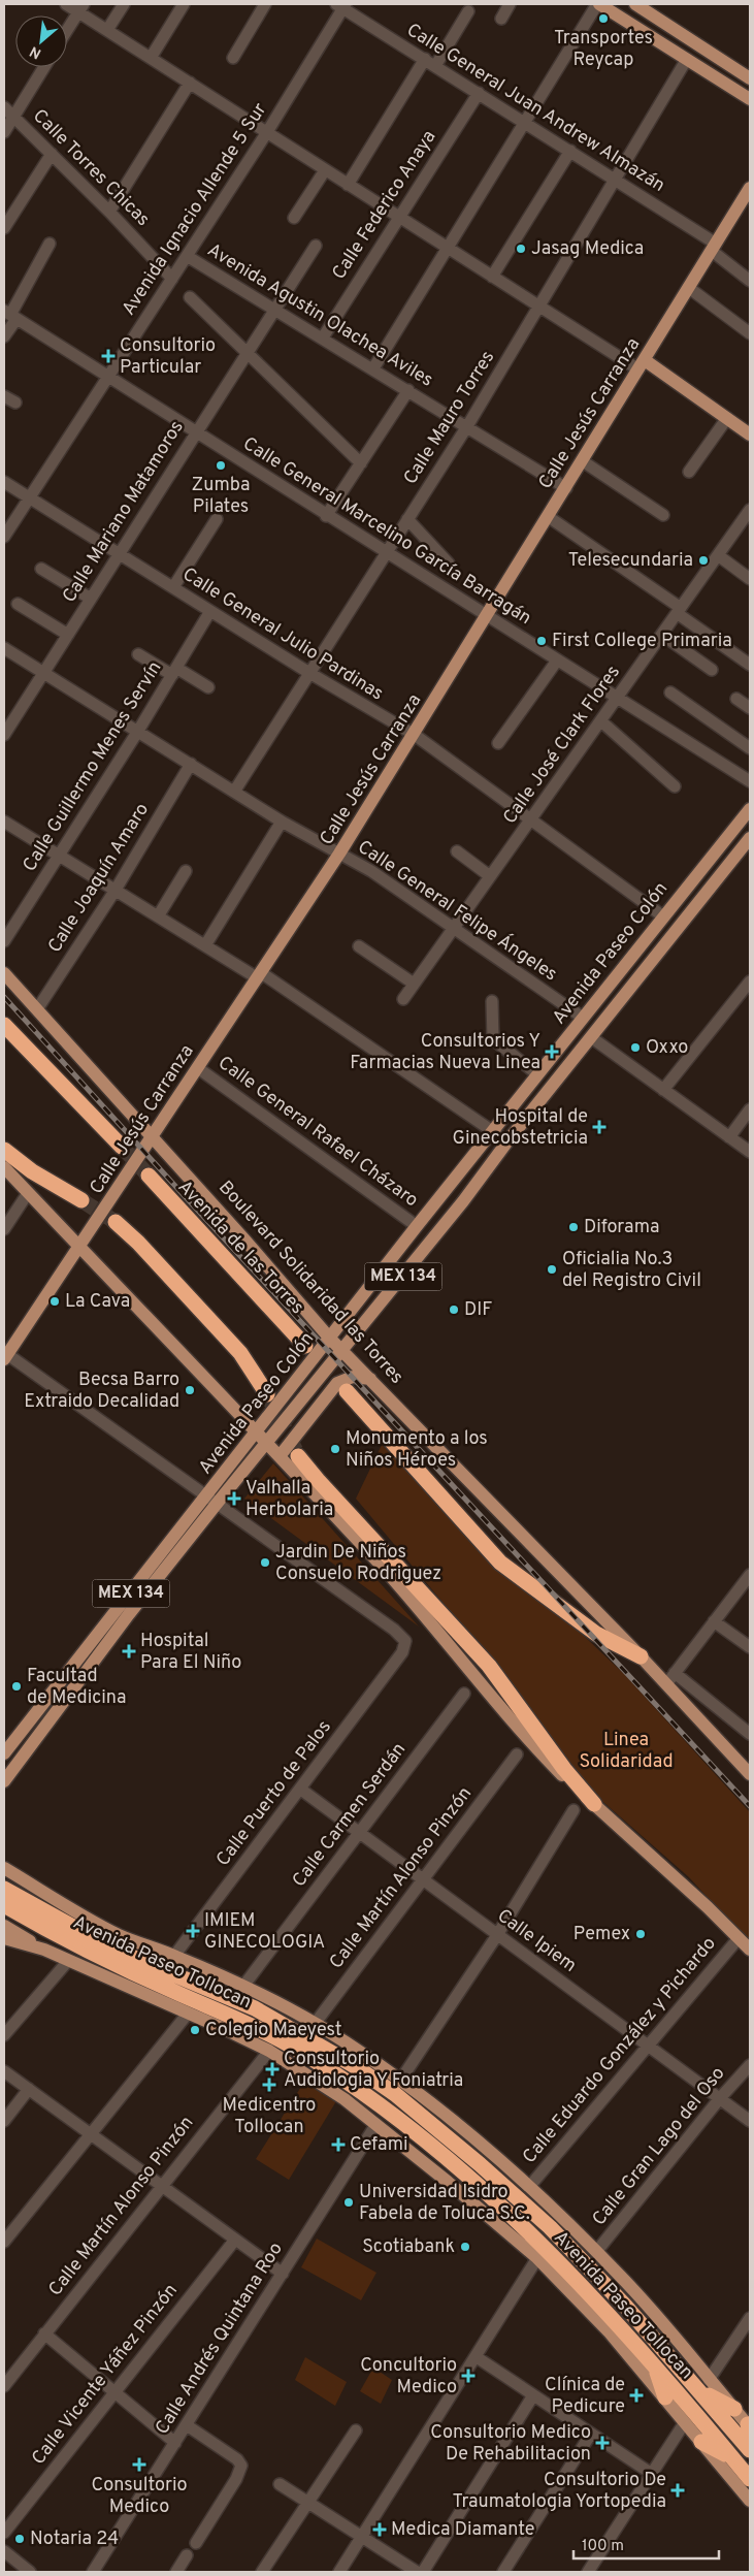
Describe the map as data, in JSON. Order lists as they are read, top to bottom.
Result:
{
  "streets": {
    "highway": ["Avenida de las Torres", "Boulevard Solidaridad las Torres", "Avenida Paseo Tollocan"],
    "main road": ["Calle Jesús Carranza", "Avenida Paseo Colón", "MEX 134"],
    "street": [
      "Calle General Juan Andrew Almazán",
      "Calle Torres Chicas",
      "Calle Federico Anaya",
      "Avenida Ignacio Allende 5 Sur",
      "Avenida Agustin Olachea Aviles",
      "Calle Mauro Torres",
      "Calle Mariano Matamoros",
      "Calle General Marcelino García Barragán",
      "Calle General Julio Pardinas",
      "Calle José Clark Flores",
      "Calle Guillermo Menes Servín",
      "Calle Joaquín Amaro",
      "Calle General Felipe Ángeles",
      "Calle General Rafael Cházaro",
      "Calle Puerto de Palos",
      "Calle Carmen Serdán",
      "Calle Martín Alonso Pinzón",
      "Calle Ipiem",
      "Calle Eduardo González y Pichardo",
      "Calle Gran Lago del Oso",
      "Calle Andrés Quintana Roo",
      "Calle Vicente Yáñez Pinzón"
    ]
  },
  "crossings": [
    ["Calle General Juan Andrew Almazán", "Calle Federico Anaya"],
    ["Calle General Juan Andrew Almazán", "Avenida Ignacio Allende 5 Sur"],
    ["Calle General Juan Andrew Almazán", "Calle Jesús Carranza"],
    ["Calle General Juan Andrew Almazán", "Calle Mauro Torres"],
    ["Calle Torres Chicas", "Avenida Ignacio Allende 5 Sur"],
    ["Calle Federico Anaya", "Avenida Agustin Olachea Aviles"],
    ["Avenida Ignacio Allende 5 Sur", "Avenida Agustin Olachea Aviles"],
    ["Avenida Ignacio Allende 5 Sur", "Calle General Marcelino García Barragán"],
    ["Avenida Ignacio Allende 5 Sur", "Calle General Julio Pardinas"],
    ["Avenida Agustin Olachea Aviles", "Calle Jesús Carranza"],
    ["Avenida Agustin Olachea Aviles", "Calle Mauro Torres"],
    ["Avenida Agustin Olachea Aviles", "Calle Mariano Matamoros"],
    ["Calle Jesús Carranza", "Calle General Marcelino García Barragán"],
    ["Calle Jesús Carranza", "Calle General Julio Pardinas"],
    ["Calle Jesús Carranza", "Calle General Felipe Ángeles"],
    ["Calle Jesús Carranza", "Calle General Rafael Cházaro"],
    ["Calle Jesús Carranza", "Boulevard Solidaridad las Torres"],
    ["Calle Mauro Torres", "Calle General Marcelino García Barragán"],
    ["Calle Mauro Torres", "Calle General Julio Pardinas"],
    ["Calle Mauro Torres", "Calle General Felipe Ángeles"],
    ["Calle Mariano Matamoros", "Calle General Marcelino García Barragán"],
    ["Calle Mariano Matamoros", "Calle General Julio Pardinas"],
    ["Calle Mariano Matamoros", "Calle General Felipe Ángeles"],
    ["Calle General Marcelino García Barragán", "Calle José Clark Flores"],
    ["Calle General Julio Pardinas", "Calle José Clark Flores"],
    ["Calle General Julio Pardinas", "Calle Guillermo Menes Servín"],
    ["Calle General Julio Pardinas", "Avenida Paseo Colón"],
    ["Calle José Clark Flores", "Calle General Felipe Ángeles"],
    ["Calle Guillermo Menes Servín", "Calle General Felipe Ángeles"],
    ["Calle Joaquín Amaro", "Calle General Felipe Ángeles"],
    ["Calle Joaquín Amaro", "Boulevard Solidaridad las Torres"],
    ["Calle General Felipe Ángeles", "Avenida Paseo Colón"],
    ["Avenida Paseo Colón", "Calle General Rafael Cházaro"],
    ["Avenida Paseo Colón", "Boulevard Solidaridad las Torres"],
    ["Avenida Paseo Colón", "Calle Puerto de Palos"],
    ["Calle Puerto de Palos", "Calle Ipiem"],
    ["Calle Puerto de Palos", "Avenida Paseo Tollocan"],
    ["Calle Carmen Serdán", "Calle Ipiem"],
    ["Calle Carmen Serdán", "Avenida Paseo Tollocan"],
    ["Calle Martín Alonso Pinzón", "Calle Ipiem"],
    ["Calle Martín Alonso Pinzón", "Avenida Paseo Tollocan"],
    ["Calle Ipiem", "Calle Eduardo González y Pichardo"],
    ["Calle Ipiem", "Calle Gran Lago del Oso"],
    ["Avenida Paseo Tollocan", "Calle Eduardo González y Pichardo"],
    ["Avenida Paseo Tollocan", "Calle Gran Lago del Oso"],
    ["Avenida Paseo Tollocan", "Calle Andrés Quintana Roo"]
  ],
  "parks": ["Linea Solidaridad"],
  "places": {
    "other": [
      "Transportes Reycap",
      "Jasag Medica",
      "Zumba Pilates",
      "Telesecundaria",
      "First College Primaria",
      "Oxxo",
      "Diforama",
      "Oficialia No.3 del Registro Civil",
      "La Cava",
      "DIF",
      "Becsa Barro Extraido Decalidad",
      "Monumento a los Niños Héroes",
      "Jardin De Niños Consuelo Rodriguez",
      "Facultad de Medicina",
      "Pemex",
      "Colegio Maeyest",
      "Universidad Isidro Fabela de Toluca S.C.",
      "Scotiabank",
      "Notaria 24"
    ],
    "health": [
      "Consultorio Particular",
      "Consultorios Y Farmacias Nueva Linea",
      "Hospital de Ginecobstetricia",
      "Valhalla Herbolaria",
      "Hospital Para El Niño",
      "IMIEM GINECOLOGIA",
      "Consultorio Audiologia Y Foniatria",
      "Medicentro Tollocan",
      "Cefami",
      "Concultorio Medico",
      "Clínica de Pedicure",
      "Consultorio Medico De Rehabilitacion",
      "Consultorio Medico",
      "Consultorio De Traumatologia Yortopedia",
      "Medica Diamante"
    ]
  },
  "scale_bar": "100 m",
  "north": "bottom left"
}
